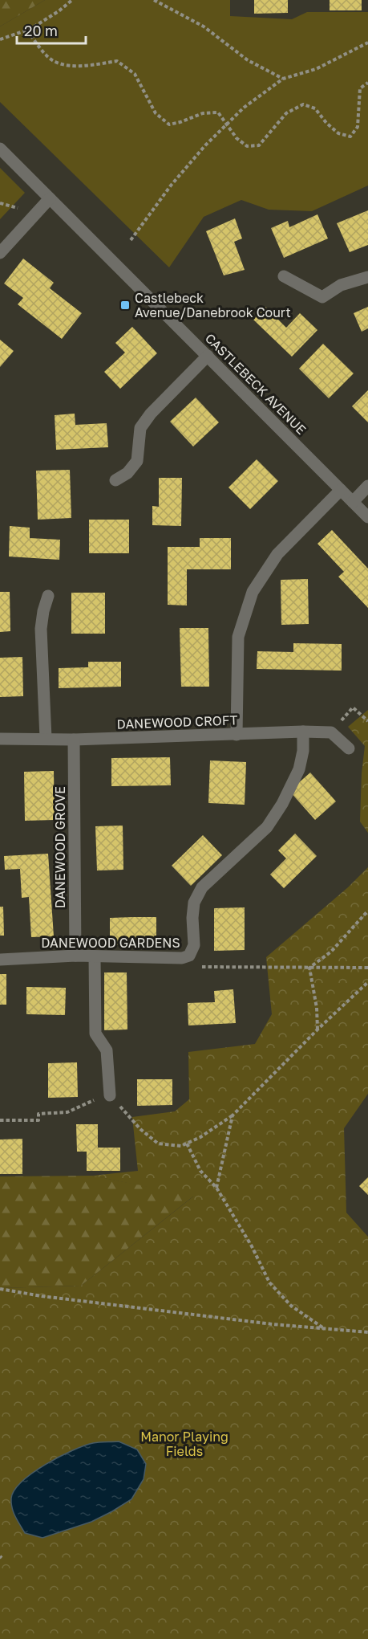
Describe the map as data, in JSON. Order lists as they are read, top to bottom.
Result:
{
  "streets": {
    "street": [
      "CASTLEBECK AVENUE",
      "DANEWOOD CROFT",
      "DANEWOOD GROVE",
      "DANEWOOD GARDENS"
    ]
  },
  "crossings": [
    ["DANEWOOD CROFT", "DANEWOOD GROVE"],
    ["DANEWOOD CROFT", "DANEWOOD GARDENS"],
    ["DANEWOOD GROVE", "DANEWOOD GARDENS"]
  ],
  "parks": ["Manor Playing Fields"],
  "places": {
    "transit": ["Castlebeck Avenue/Danebrook Court"]
  },
  "scale_bar": "20 m"
}
